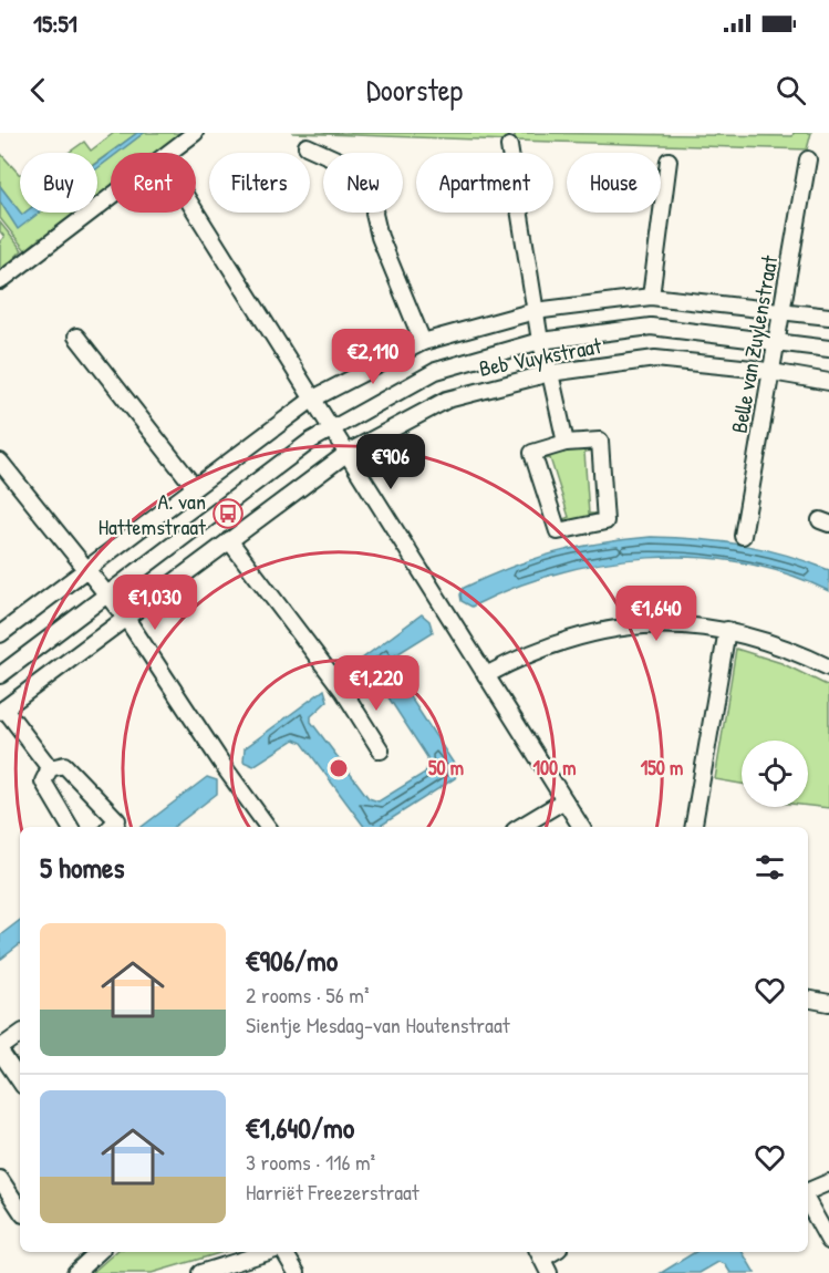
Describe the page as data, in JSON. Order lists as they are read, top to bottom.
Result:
{
  "streets": {
    "street": ["Belle van Zuylenstraat", "Beb Vuykstraat"]
  },
  "crossings": [
    ["Belle van Zuylenstraat", "Beb Vuykstraat"]
  ],
  "places": {
    "bus stop": ["A. van Hattemstraat"]
  },
  "page": {
    "status": "15:51",
    "header": "Doorstep",
    "chip": [
      "Buy",
      "Rent",
      "Filters",
      "New",
      "Apartment",
      "House"
    ],
    "price": [
      "€2,110",
      "€906",
      "€1,030",
      "€1,640",
      "€1,220"
    ],
    "heading": "5 homes",
    "list": [
      {
        "name": "€906/mo",
        "note": "2 rooms · 56 m² · Sientje Mesdag-van Houtenstraat"
      },
      {
        "name": "€1,640/mo",
        "note": "3 rooms · 116 m² · Harriët Freezerstraat"
      }
    ]
  },
  "rings": ["50 m", "100 m", "150 m"]
}
